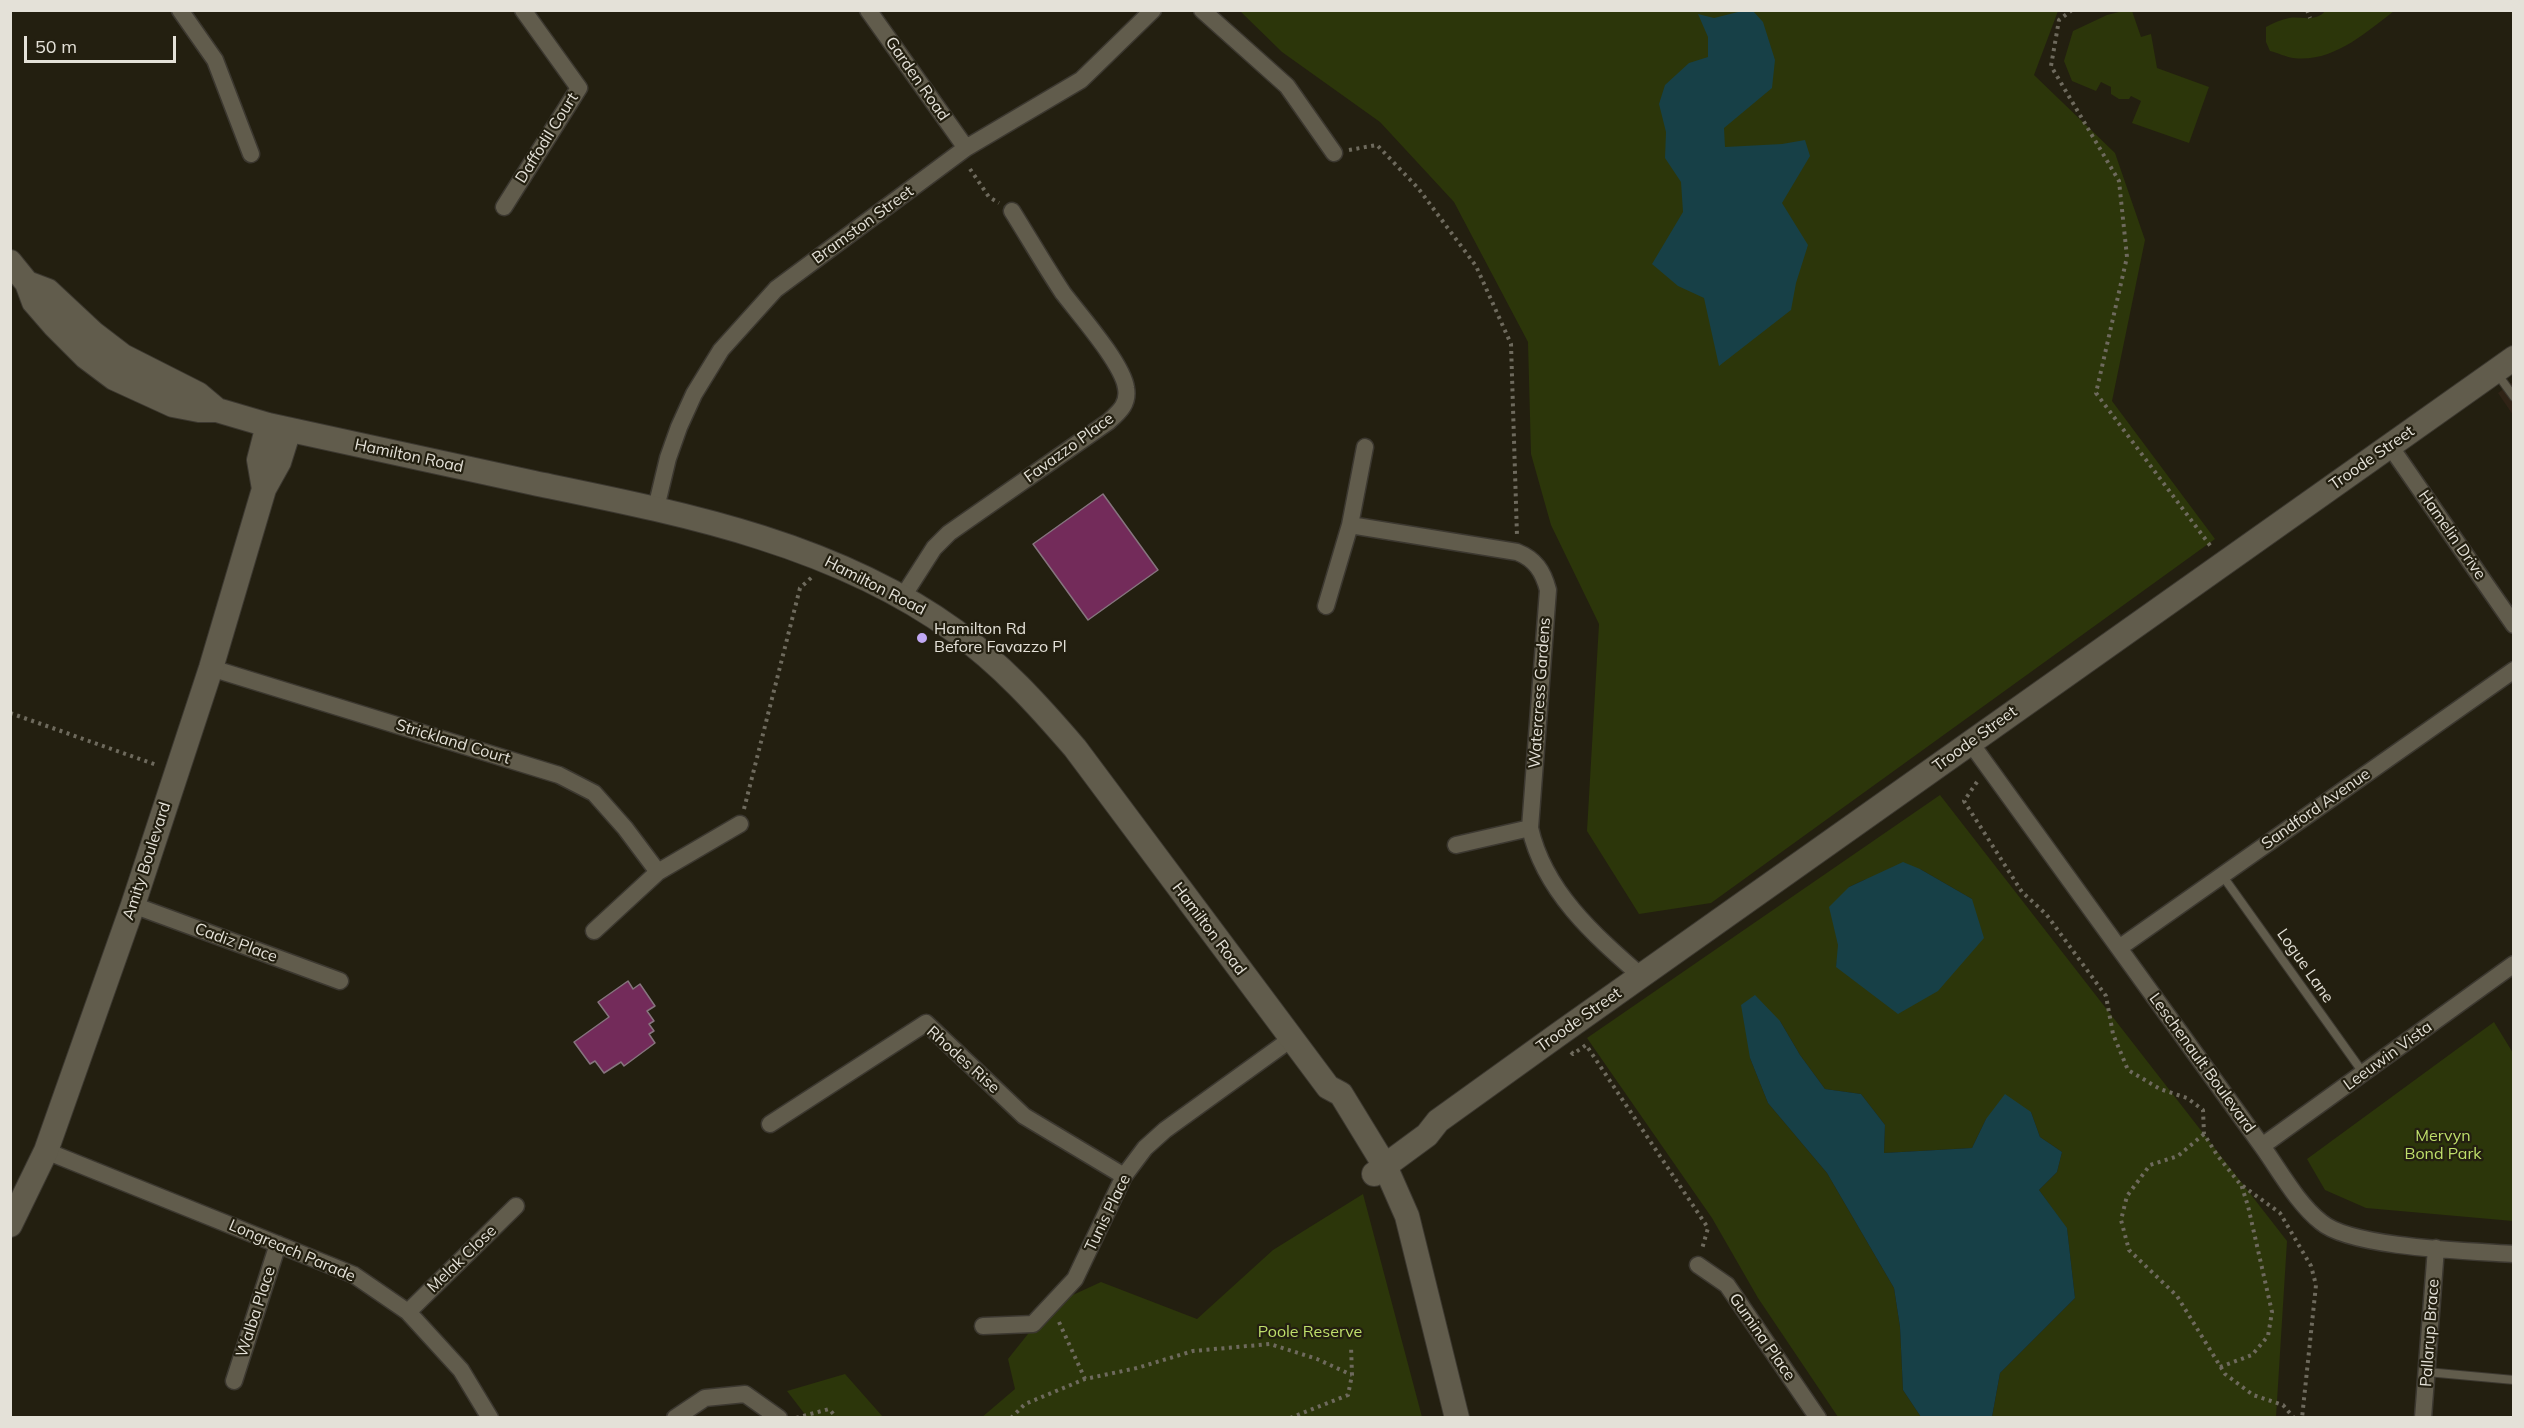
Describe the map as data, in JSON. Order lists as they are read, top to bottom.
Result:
{
  "streets": {
    "street": [
      "Garden Road",
      "Daffodil Court",
      "Bramston Street",
      "Favazzo Place",
      "Hamilton Road",
      "Troode Street",
      "Hamelin Drive",
      "Watercress Gardens",
      "Strickland Court",
      "Sandford Avenue",
      "Amity Boulevard",
      "Cadiz Place",
      "Leeuwin Vista",
      "Rhodes Rise",
      "Leschenault Boulevard",
      "Tunis Place",
      "Longreach Parade",
      "Melak Close",
      "Walba Place",
      "Pallarup Brace",
      "Gumina Place"
    ],
    "lane": ["Logue Lane"]
  },
  "crossings": [
    ["Garden Road", "Bramston Street"],
    ["Bramston Street", "Hamilton Road"],
    ["Favazzo Place", "Hamilton Road"],
    ["Hamilton Road", "Troode Street"],
    ["Hamilton Road", "Amity Boulevard"],
    ["Hamilton Road", "Tunis Place"],
    ["Troode Street", "Hamelin Drive"],
    ["Troode Street", "Watercress Gardens"],
    ["Troode Street", "Leschenault Boulevard"],
    ["Strickland Court", "Amity Boulevard"],
    ["Sandford Avenue", "Logue Lane"],
    ["Sandford Avenue", "Leschenault Boulevard"],
    ["Amity Boulevard", "Cadiz Place"],
    ["Amity Boulevard", "Longreach Parade"],
    ["Logue Lane", "Leeuwin Vista"],
    ["Leeuwin Vista", "Leschenault Boulevard"],
    ["Rhodes Rise", "Tunis Place"],
    ["Leschenault Boulevard", "Pallarup Brace"],
    ["Longreach Parade", "Melak Close"],
    ["Longreach Parade", "Walba Place"]
  ],
  "parks": ["Mervyn Bond Park", "Poole Reserve"],
  "places": ["Hamilton Rd Before Favazzo Pl"],
  "scale_bar": "50 m"
}
